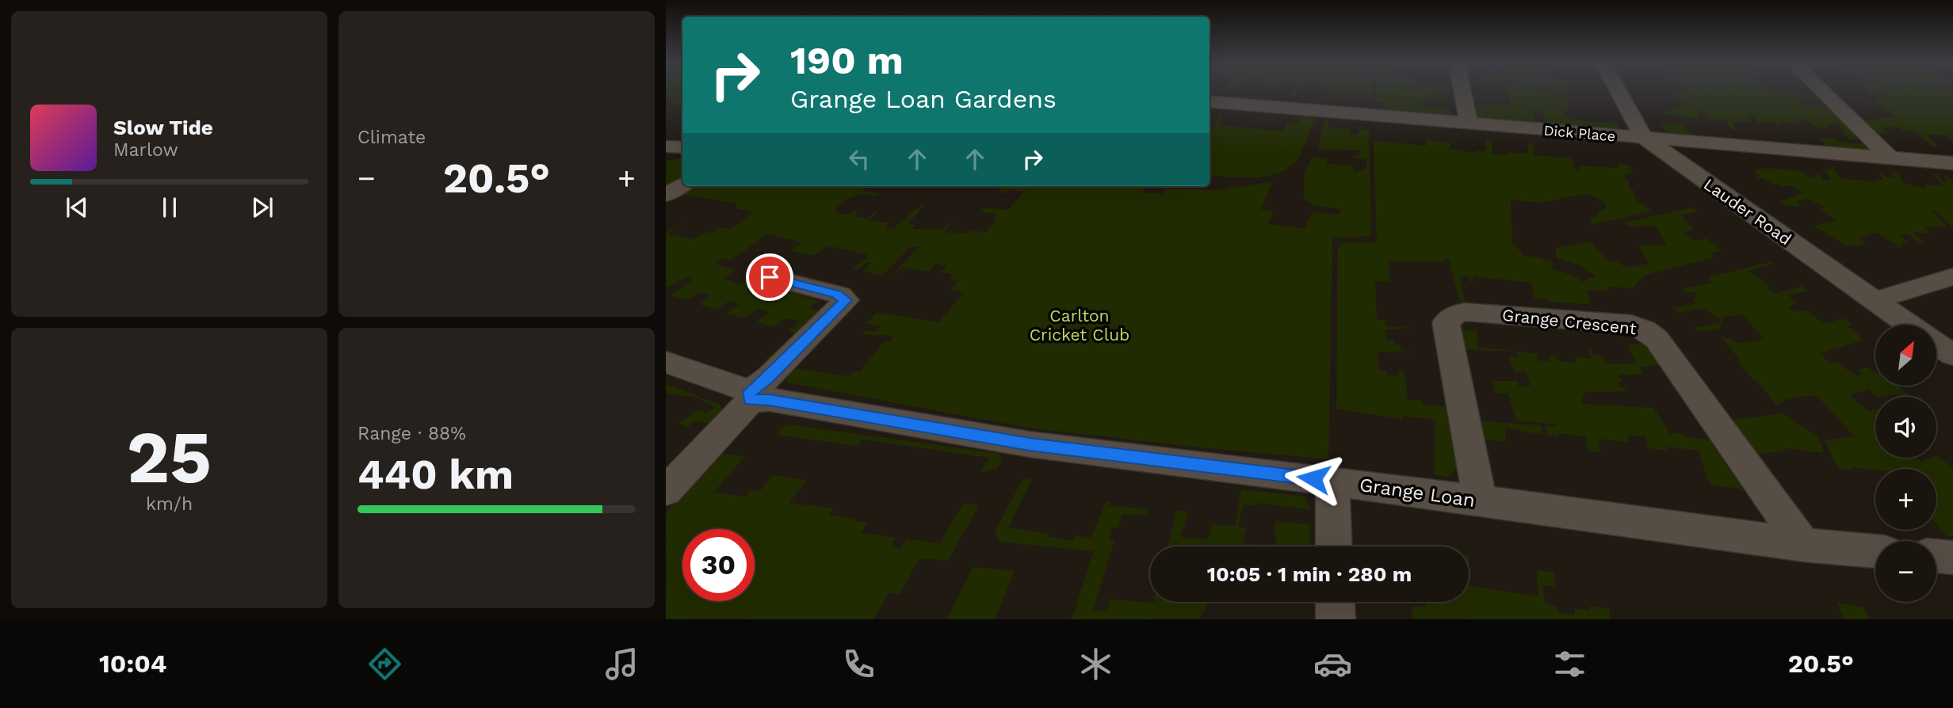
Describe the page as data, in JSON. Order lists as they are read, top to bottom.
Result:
{
  "streets": {
    "street": [
      "Dick Place",
      "Lauder Road",
      "Grange Crescent",
      "Grange Loan"
    ]
  },
  "crossings": [
    ["Dick Place", "Lauder Road"],
    ["Grange Crescent", "Grange Loan"]
  ],
  "parks": ["Carlton Cricket Club"],
  "north": "top right",
  "page": {
    "tile": [
      "Climate",
      ["25", "km/h"],
      ["Range · 88%", "440 km"]
    ],
    "turn": ["190 m", "Grange Loan Gardens"],
    "song": ["Slow Tide", "Marlow"],
    "heat": ["−", "20.5°", "+"],
    "map_buttons": ["+", "−"],
    "limit": "30",
    "trip": "10:05 · 1 min · 280 m",
    "tabs": ["10:04", "20.5°"]
  }
}
